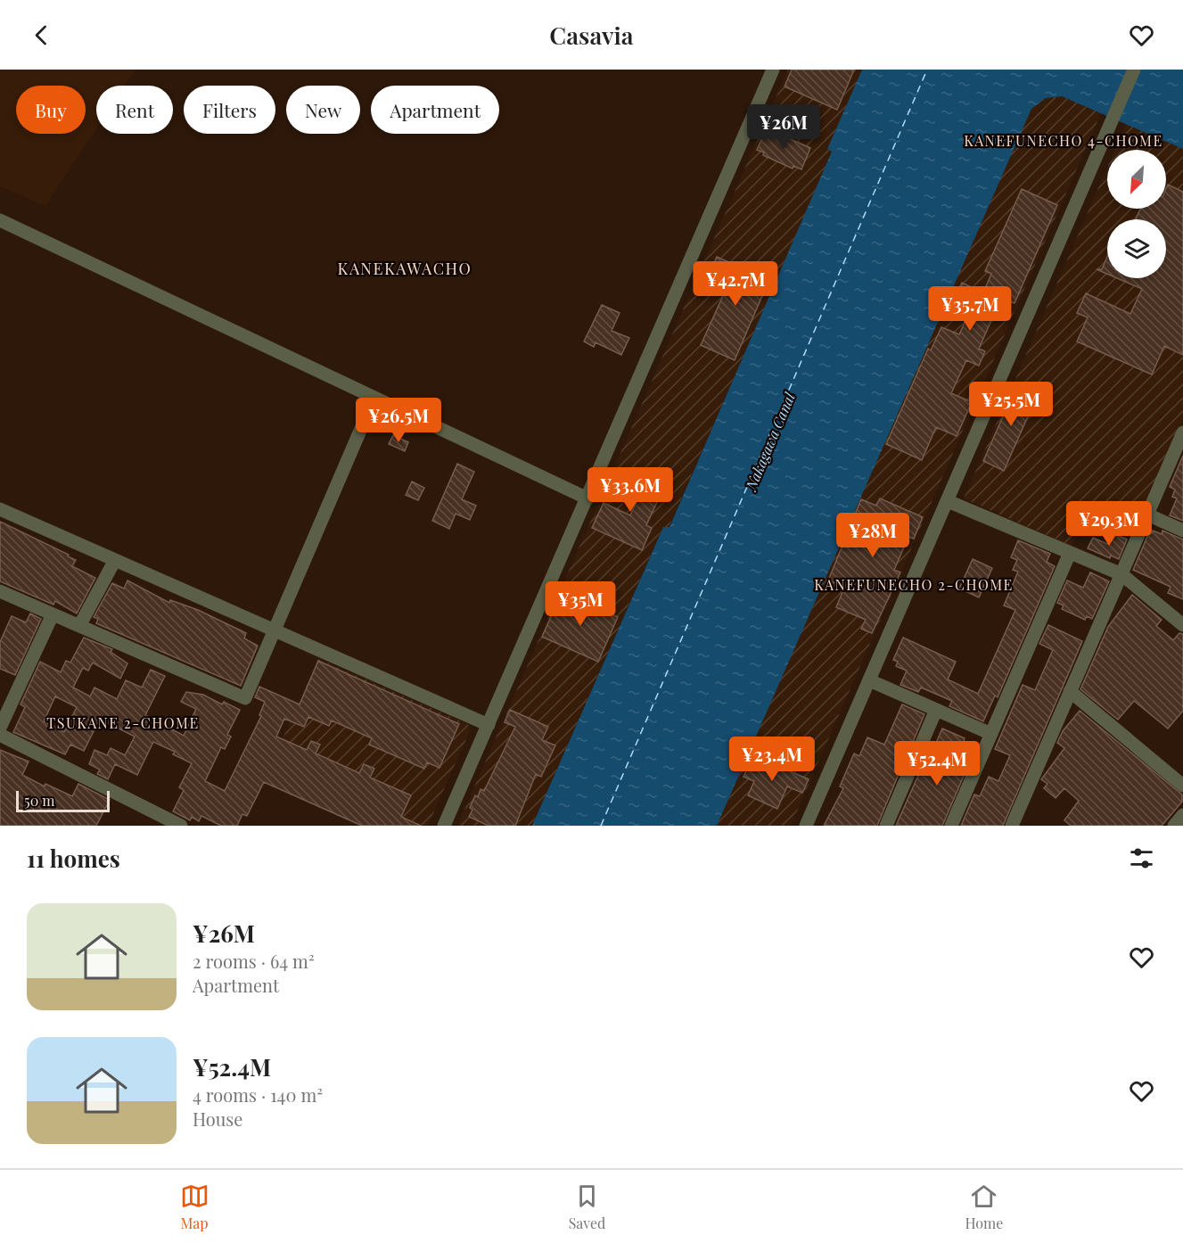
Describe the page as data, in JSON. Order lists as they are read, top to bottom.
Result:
{
  "districts": [
    "KANEFUNECHO 4-CHOME",
    "KANEKAWACHO",
    "KANEFUNECHO 2-CHOME",
    "TSUKANE 2-CHOME"
  ],
  "water": ["Nakagawa Canal"],
  "scale_bar": "50 m",
  "north": "bottom left",
  "page": {
    "header": "Casavia",
    "chip": [
      "Buy",
      "Rent",
      "Filters",
      "New",
      "Apartment"
    ],
    "price": [
      "¥26M",
      "¥42.7M",
      "¥35.7M",
      "¥25.5M",
      "¥26.5M",
      "¥33.6M",
      "¥29.3M",
      "¥28M",
      "¥35M",
      "¥23.4M",
      "¥52.4M"
    ],
    "scale": "50 m",
    "heading": "11 homes",
    "list": [
      {
        "name": "¥26M",
        "note": "2 rooms · 64 m² · Apartment"
      },
      {
        "name": "¥52.4M",
        "note": "4 rooms · 140 m² · House"
      }
    ],
    "tabs": ["Map", "Saved", "Home"]
  }
}
